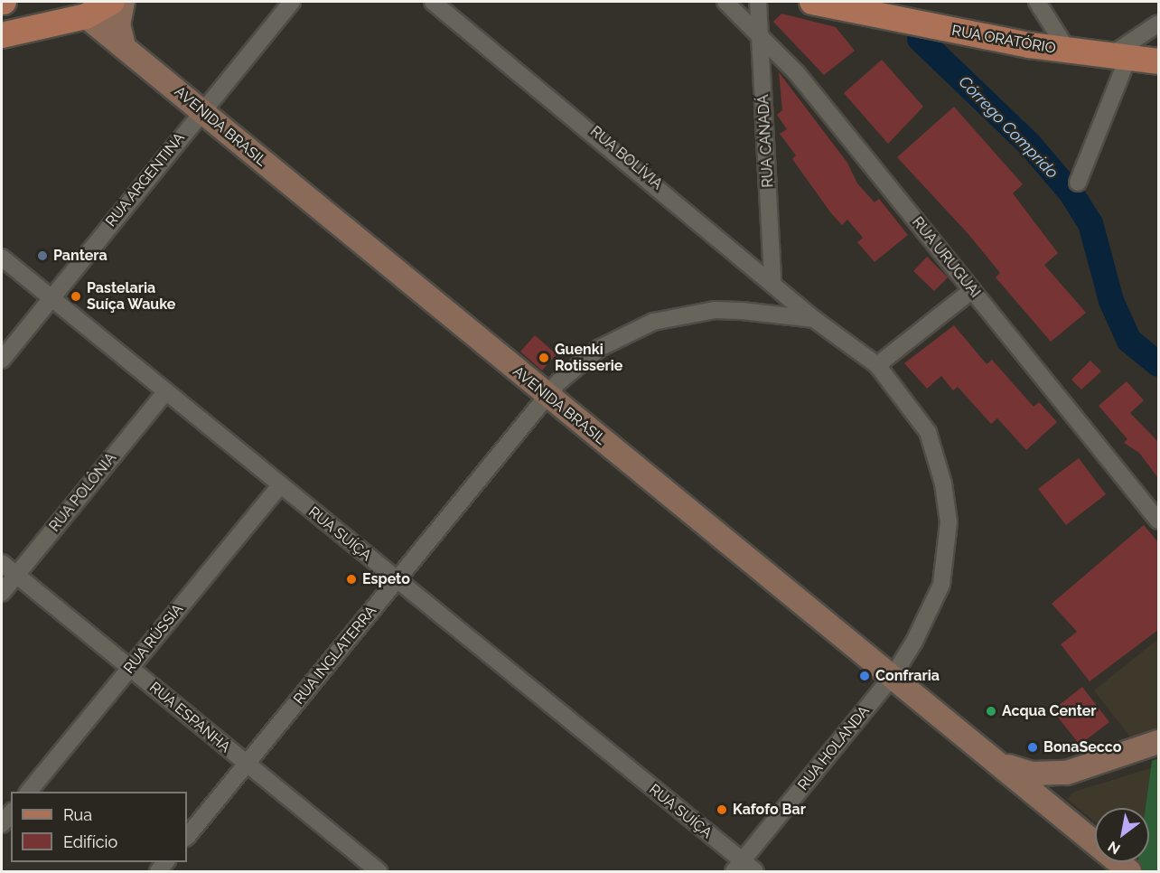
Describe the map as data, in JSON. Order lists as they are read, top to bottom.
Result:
{
  "streets": {
    "main road": ["RUA ORATÓRIO"],
    "street": [
      "AVENIDA BRASIL",
      "RUA CANADÁ",
      "RUA BOLÍVIA",
      "RUA ARGENTINA",
      "RUA URUGUAI",
      "RUA POLÔNIA",
      "RUA SUÍÇA",
      "RUA RÚSSIA",
      "RUA INGLATERRA",
      "RUA ESPANHA",
      "RUA HOLANDA"
    ]
  },
  "crossings": [
    ["AVENIDA BRASIL", "RUA ARGENTINA"],
    ["AVENIDA BRASIL", "RUA INGLATERRA"],
    ["AVENIDA BRASIL", "RUA HOLANDA"],
    ["RUA CANADÁ", "RUA BOLÍVIA"],
    ["RUA CANADÁ", "RUA URUGUAI"],
    ["RUA BOLÍVIA", "RUA INGLATERRA"],
    ["RUA BOLÍVIA", "RUA HOLANDA"],
    ["RUA ARGENTINA", "RUA SUÍÇA"],
    ["RUA POLÔNIA", "RUA SUÍÇA"],
    ["RUA POLÔNIA", "RUA ESPANHA"],
    ["RUA SUÍÇA", "RUA RÚSSIA"],
    ["RUA SUÍÇA", "RUA INGLATERRA"],
    ["RUA SUÍÇA", "RUA HOLANDA"],
    ["RUA RÚSSIA", "RUA ESPANHA"],
    ["RUA INGLATERRA", "RUA ESPANHA"]
  ],
  "water": ["Córrego Comprido"],
  "places": [
    "Pantera",
    "Pastelaria Suíça Wauke",
    "Guenki Rotisserie",
    "Espeto",
    "Confraria",
    "Acqua Center",
    "BonaSecco",
    "Kafofo Bar"
  ],
  "legend": ["Rua", "Edifício"],
  "north": "bottom left"
}
